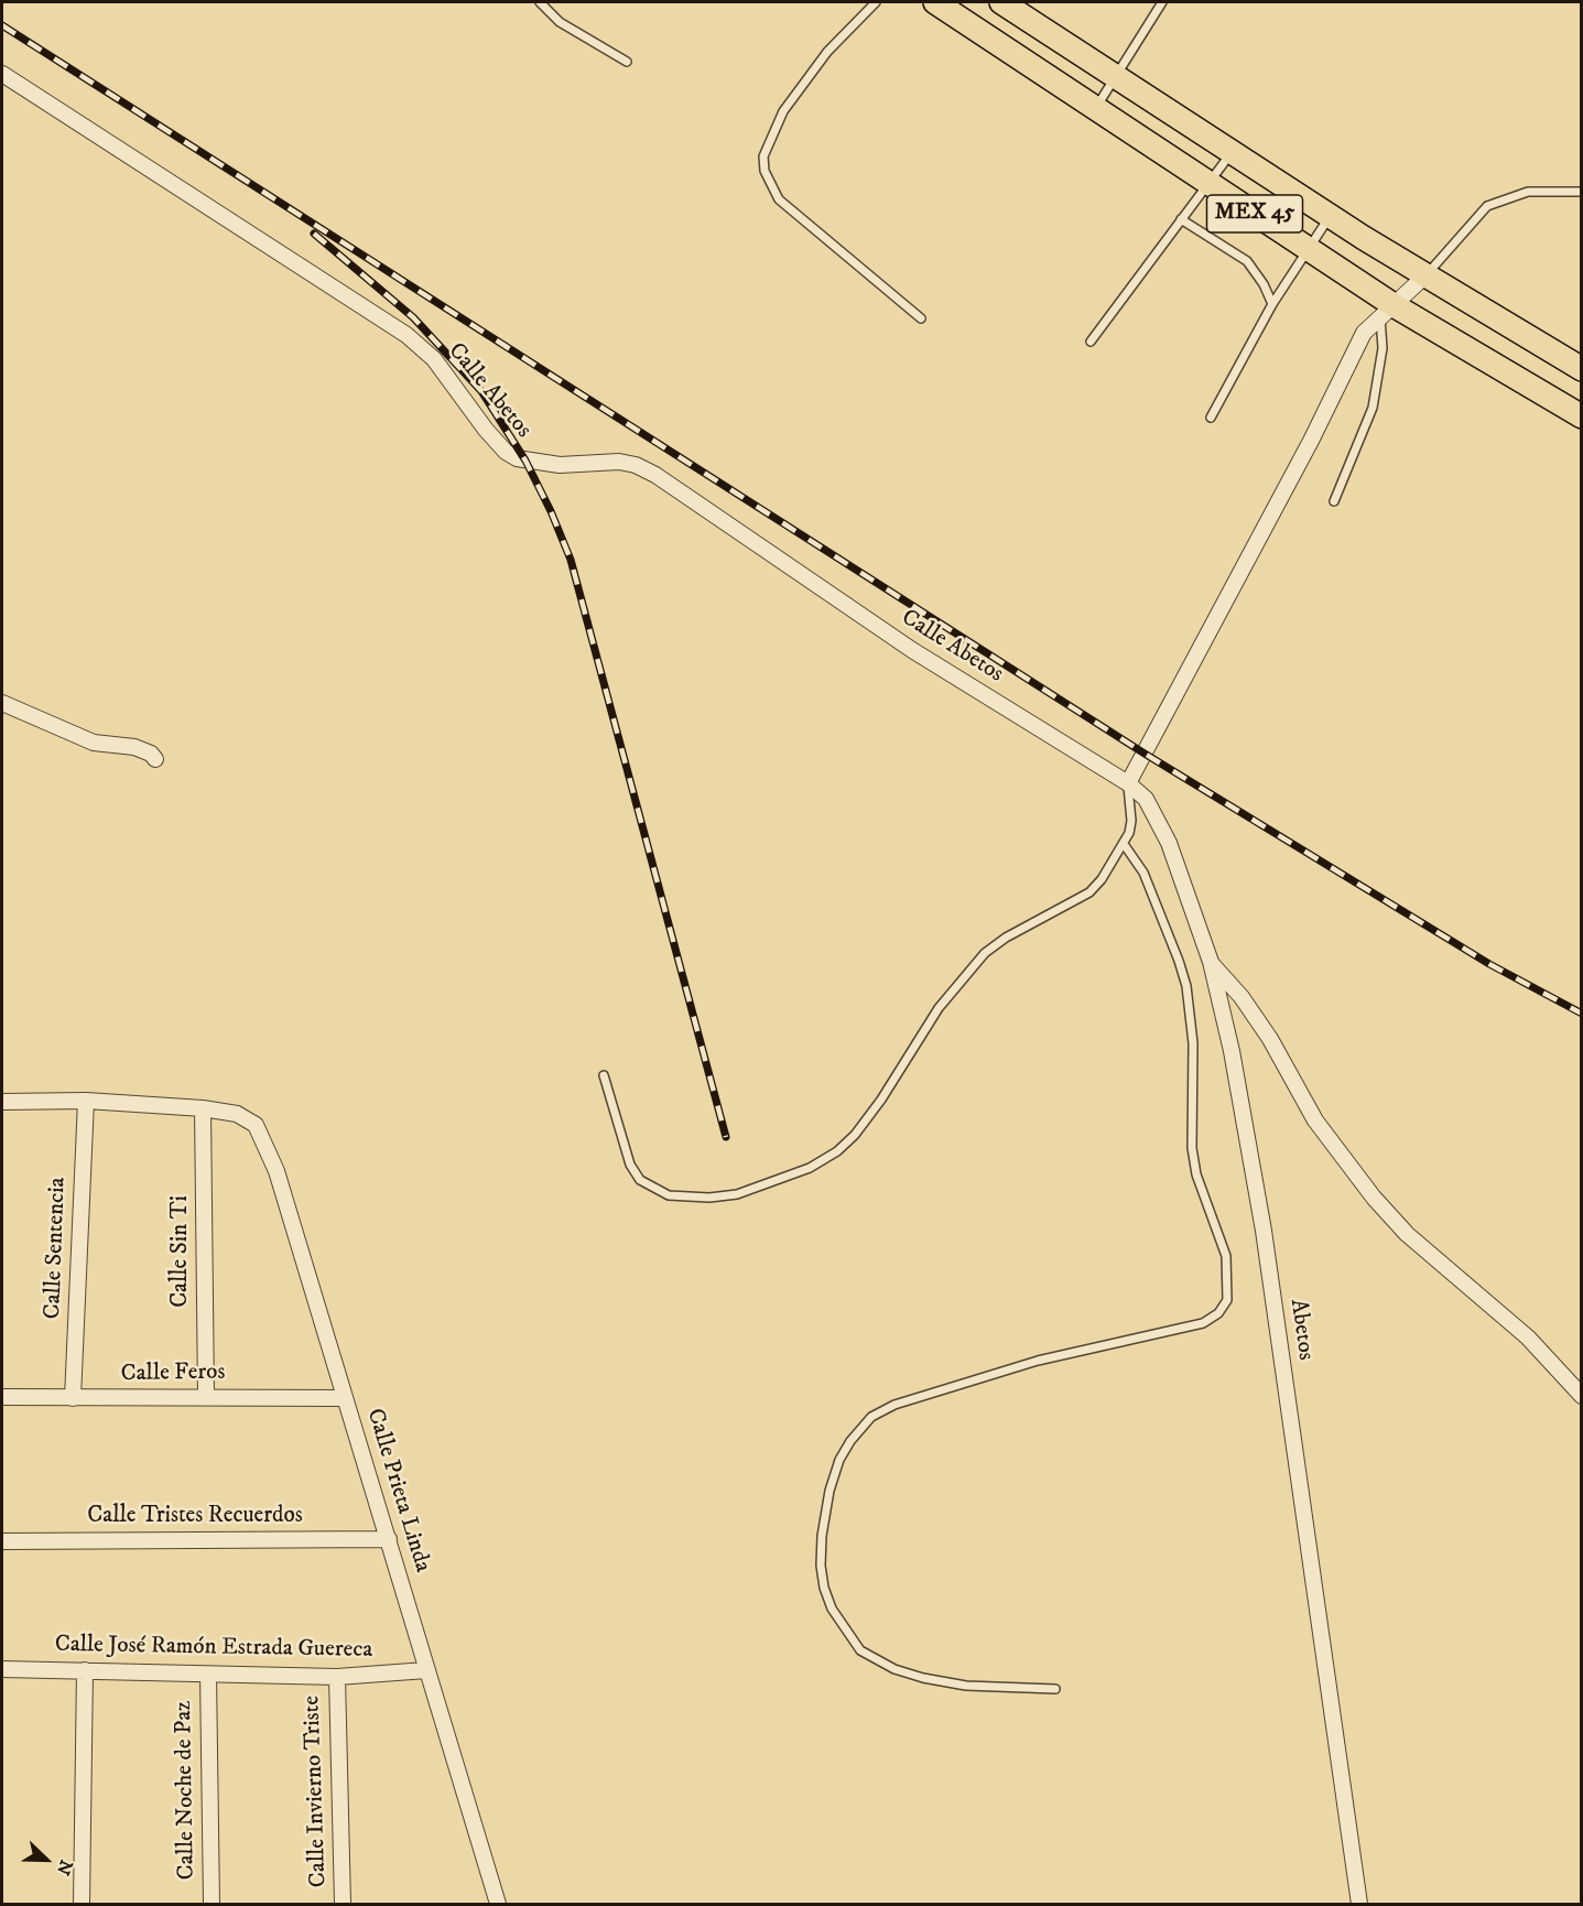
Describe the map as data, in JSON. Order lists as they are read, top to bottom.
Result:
{
  "streets": {
    "main road": ["MEX 45"],
    "street": [
      "Calle Abetos",
      "Calle Sentencia",
      "Calle Sin Ti",
      "Abetos",
      "Calle Feros",
      "Calle Prieta Linda",
      "Calle Tristes Recuerdos",
      "Calle José Ramón Estrada Guereca",
      "Calle Noche de Paz",
      "Calle Invierno Triste"
    ]
  },
  "crossings": [
    ["Calle Abetos", "Abetos"],
    ["Calle Sentencia", "Calle Feros"],
    ["Calle Sentencia", "Calle Prieta Linda"],
    ["Calle Sin Ti", "Calle Feros"],
    ["Calle Sin Ti", "Calle Prieta Linda"],
    ["Calle Feros", "Calle Prieta Linda"],
    ["Calle Prieta Linda", "Calle Tristes Recuerdos"],
    ["Calle Prieta Linda", "Calle José Ramón Estrada Guereca"],
    ["Calle José Ramón Estrada Guereca", "Calle Noche de Paz"],
    ["Calle José Ramón Estrada Guereca", "Calle Invierno Triste"]
  ],
  "north": "bottom right"
}
